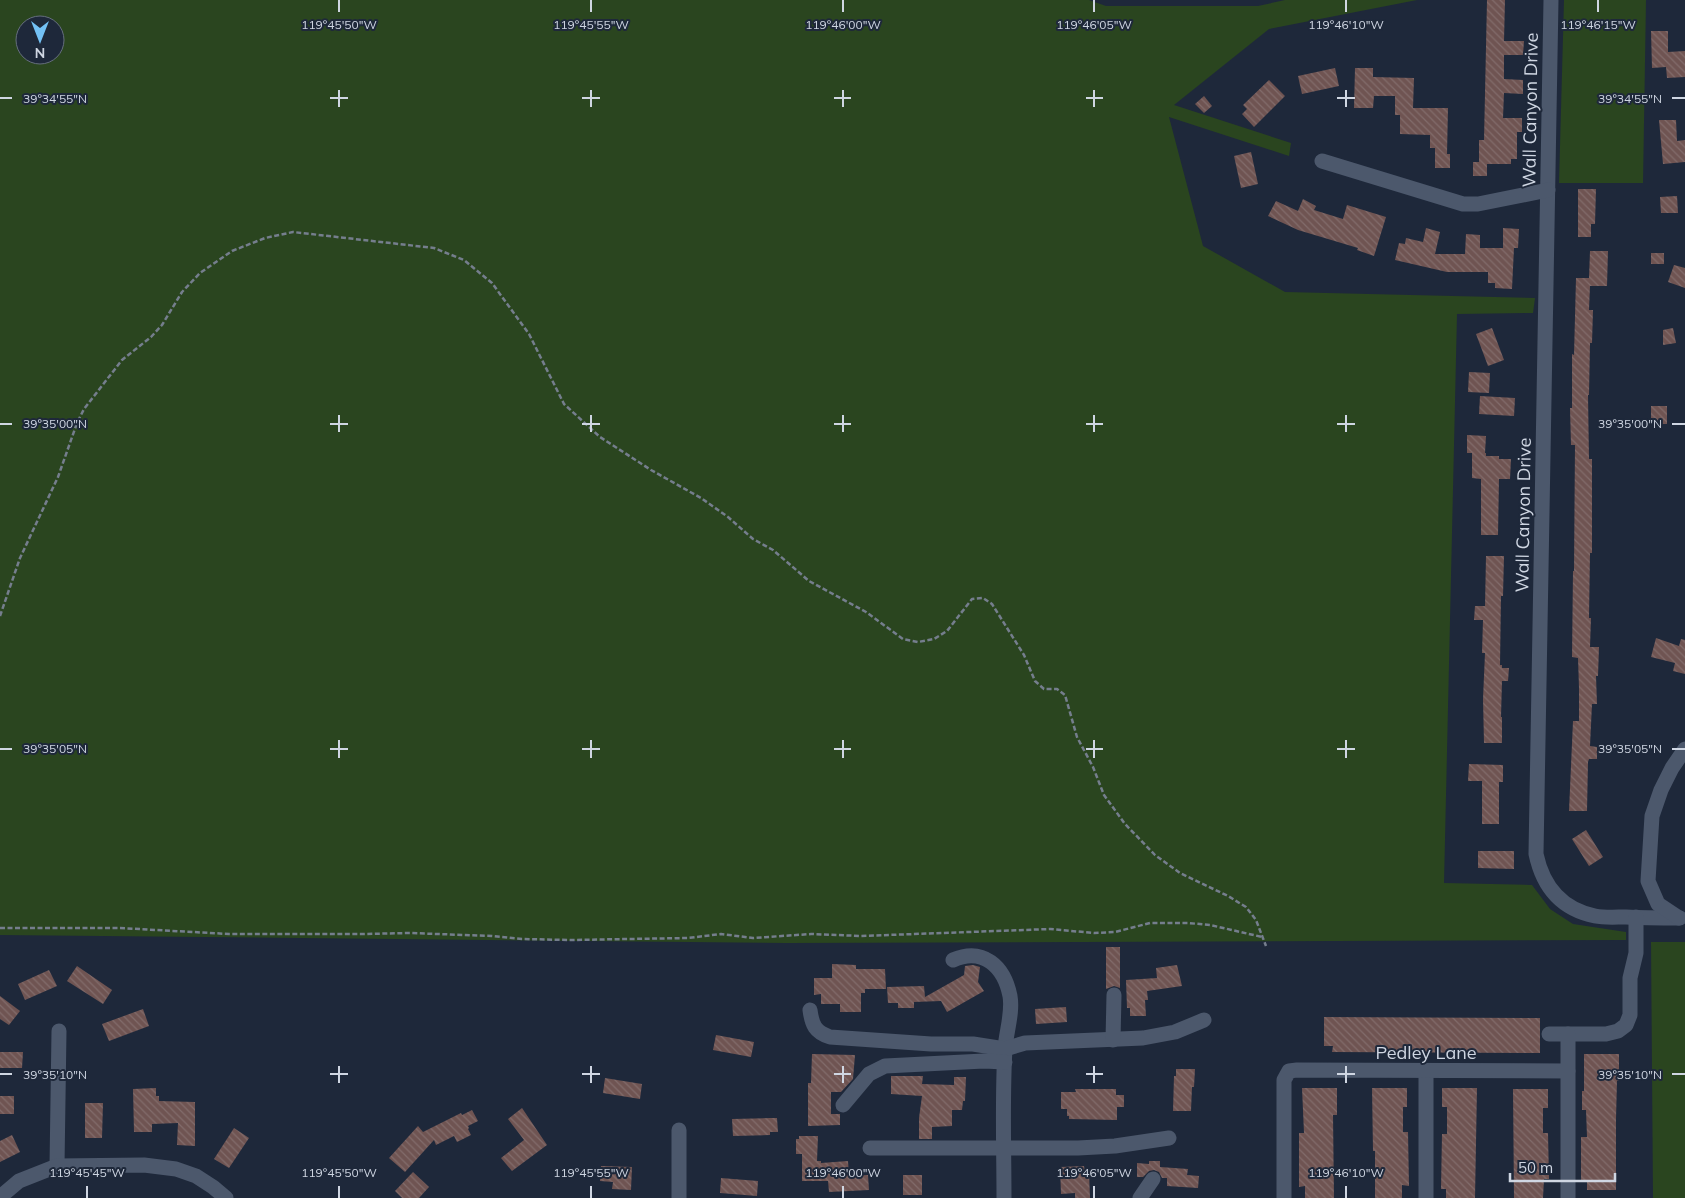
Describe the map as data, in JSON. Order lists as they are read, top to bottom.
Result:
{
  "streets": {
    "street": ["Wall Canyon Drive", "Pedley Lane"]
  },
  "scale_bar": "50 m",
  "north": "bottom",
  "coordinates": [
    "119°45'50\"W",
    "119°45'55\"W",
    "119°46'00\"W",
    "119°46'05\"W",
    "119°46'10\"W",
    "119°46'15\"W",
    "39°34'55\"N",
    "39°35'00\"N",
    "39°35'05\"N",
    "39°35'10\"N",
    "119°45'45\"W"
  ]
}
